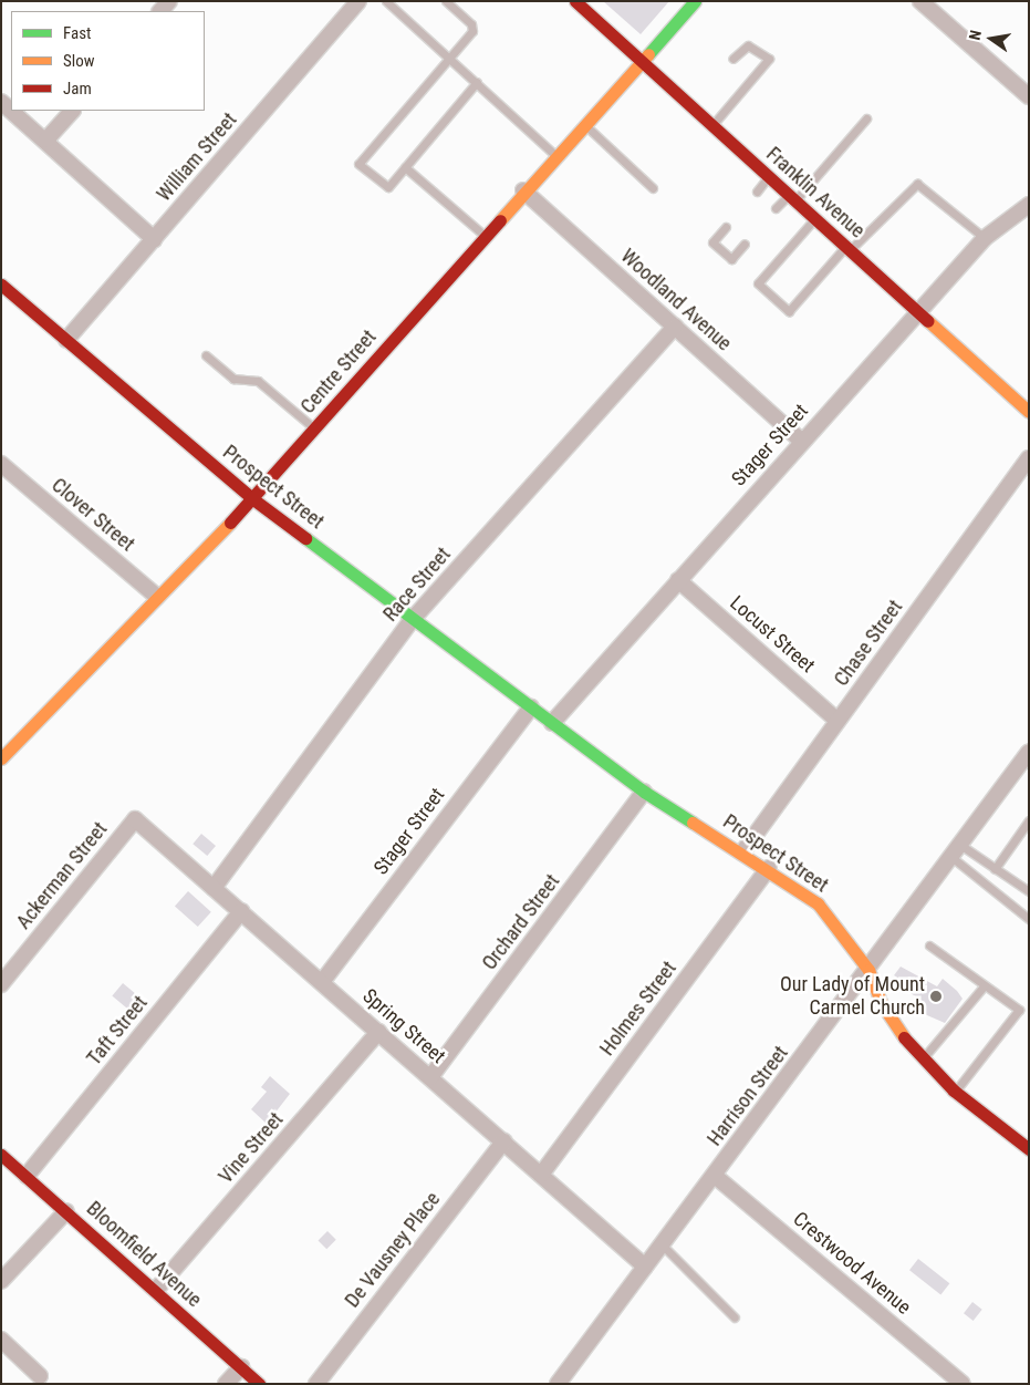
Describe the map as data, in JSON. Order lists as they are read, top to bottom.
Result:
{
  "streets": {
    "street": [
      "William Street",
      "Franklin Avenue",
      "Woodland Avenue",
      "Centre Street",
      "Stager Street",
      "Prospect Street",
      "Clover Street",
      "Race Street",
      "Locust Street",
      "Chase Street",
      "Ackerman Street",
      "Orchard Street",
      "Holmes Street",
      "Spring Street",
      "Taft Street",
      "Harrison Street",
      "Vine Street",
      "De Vausney Place",
      "Bloomfield Avenue",
      "Crestwood Avenue"
    ]
  },
  "crossings": [
    ["William Street", "Prospect Street"],
    ["Franklin Avenue", "Centre Street"],
    ["Franklin Avenue", "Stager Street"],
    ["Woodland Avenue", "Centre Street"],
    ["Woodland Avenue", "Stager Street"],
    ["Woodland Avenue", "Race Street"],
    ["Centre Street", "Prospect Street"],
    ["Centre Street", "Clover Street"],
    ["Stager Street", "Prospect Street"],
    ["Stager Street", "Locust Street"],
    ["Stager Street", "Spring Street"],
    ["Prospect Street", "Race Street"],
    ["Prospect Street", "Chase Street"],
    ["Prospect Street", "Orchard Street"],
    ["Prospect Street", "Holmes Street"],
    ["Prospect Street", "Harrison Street"],
    ["Race Street", "Spring Street"],
    ["Locust Street", "Chase Street"],
    ["Ackerman Street", "Spring Street"],
    ["Orchard Street", "Spring Street"],
    ["Holmes Street", "Spring Street"],
    ["Spring Street", "Taft Street"],
    ["Spring Street", "Harrison Street"],
    ["Spring Street", "Vine Street"],
    ["Spring Street", "De Vausney Place"],
    ["Taft Street", "Bloomfield Avenue"],
    ["Harrison Street", "Crestwood Avenue"],
    ["Vine Street", "Bloomfield Avenue"]
  ],
  "places": ["Our Lady of Mount Carmel Church"],
  "legend": ["Fast", "Slow", "Jam"],
  "north": "left"
}
